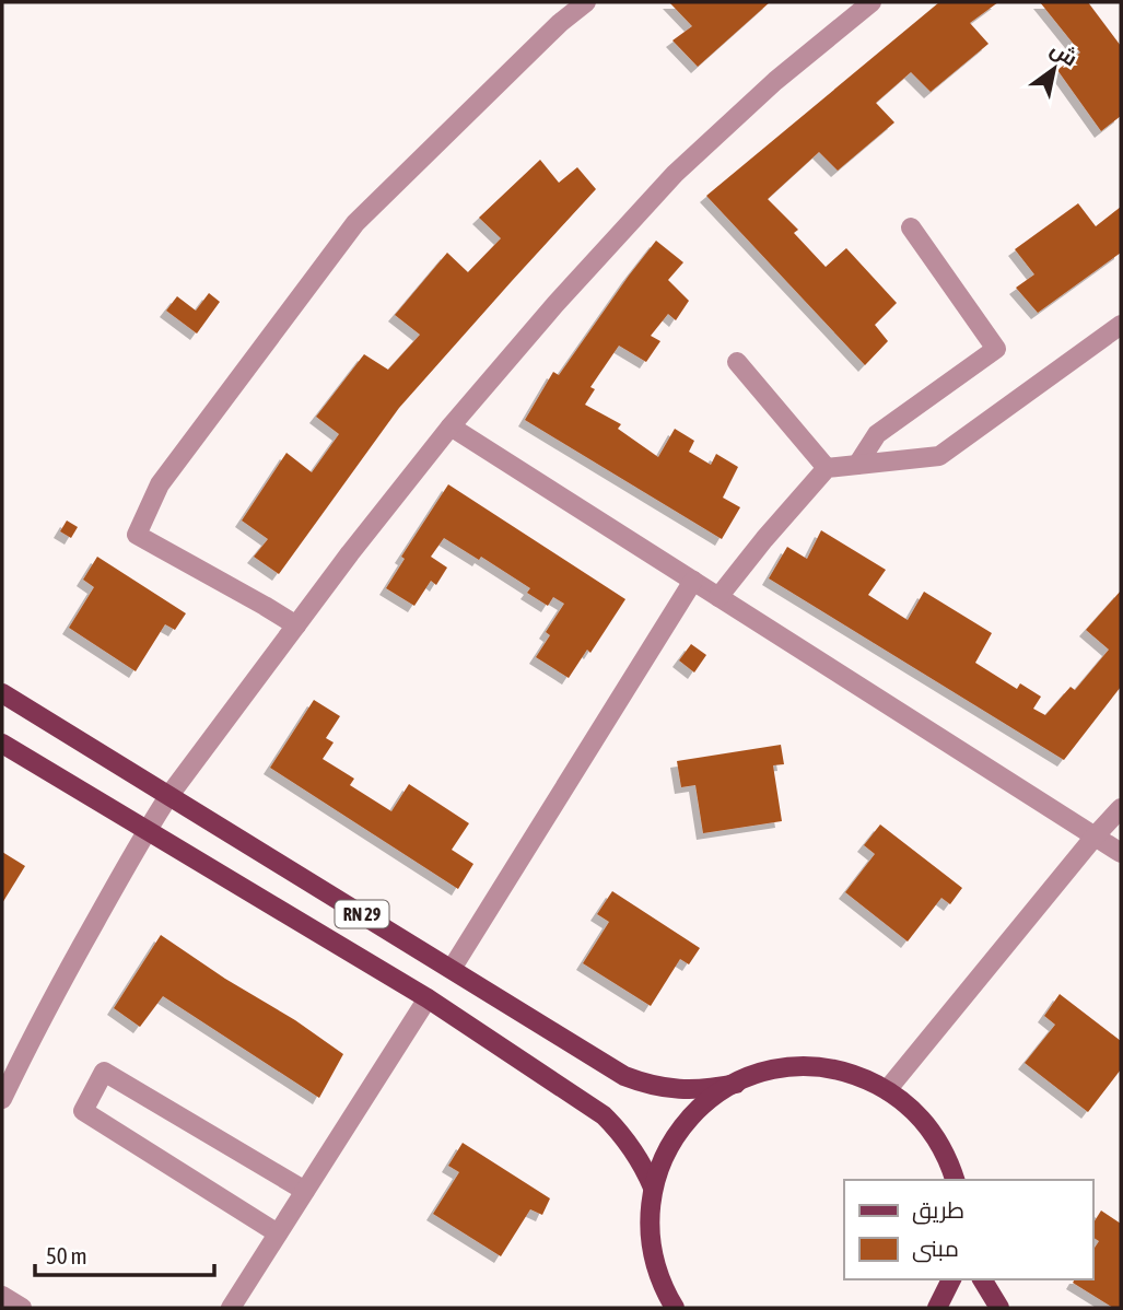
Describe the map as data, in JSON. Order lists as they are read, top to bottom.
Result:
{
  "streets": {
    "main road": ["RN 29"]
  },
  "legend": ["طريق", "مبنى"],
  "scale_bar": "50 m",
  "north": "top right"
}
